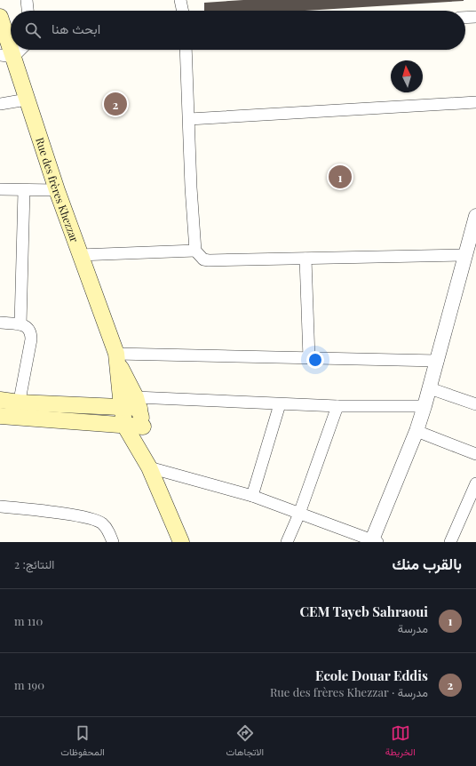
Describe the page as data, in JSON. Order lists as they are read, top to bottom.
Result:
{
  "streets": {
    "main road": ["Rue des frères Khezzar"]
  },
  "north": "top",
  "page": {
    "search": "ابحث هنا",
    "pins": ["2", "1"],
    "heading": ["بالقرب منك", "النتائج: 2"],
    "list": [
      {
        "mark": "1",
        "name": "CEM Tayeb Sahraoui",
        "note": "مدرسة",
        "value": "110 m"
      },
      {
        "mark": "2",
        "name": "Ecole Douar Eddis",
        "note": "مدرسة · Rue des frères Khezzar",
        "value": "190 m"
      }
    ],
    "nav": ["الخريطة", "الاتجاهات", "المحفوظات"]
  }
}
